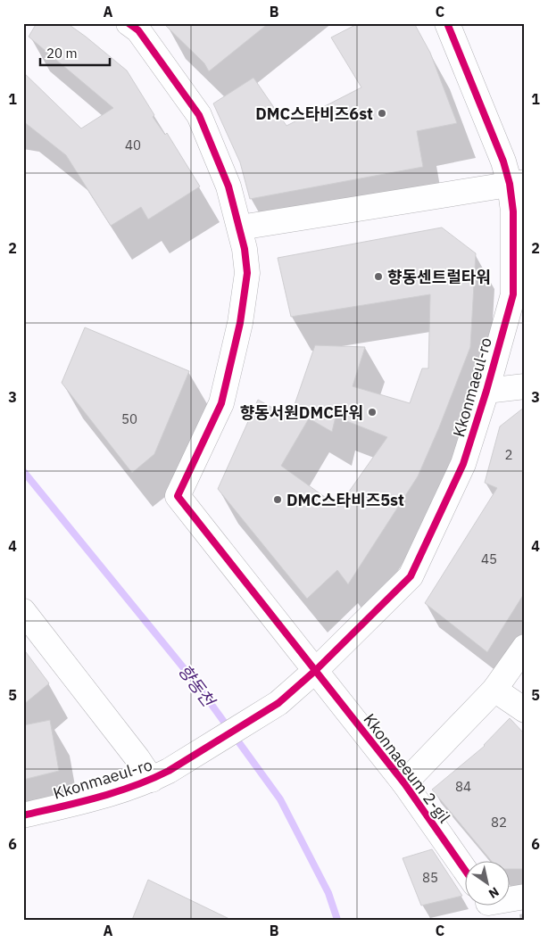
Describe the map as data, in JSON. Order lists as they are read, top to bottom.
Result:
{
  "streets": {
    "street": ["Kkonmaeul-ro", "Kkonnaeeum 2-gil"]
  },
  "crossings": [
    ["Kkonmaeul-ro", "Kkonnaeeum 2-gil"]
  ],
  "water": ["향동천"],
  "places": [
    "DMC스타비즈6st",
    "향동센트럴타워",
    "향동서원DMC타워",
    "DMC스타비즈5st"
  ],
  "house_numbers": [
    "40",
    "50",
    "2",
    "45",
    "84",
    "82",
    "85"
  ],
  "scale_bar": "20 m",
  "north": "bottom right",
  "grid": {
    "columns": ["A", "B", "C"],
    "rows": [
      "1",
      "2",
      "3",
      "4",
      "5",
      "6"
    ]
  }
}
